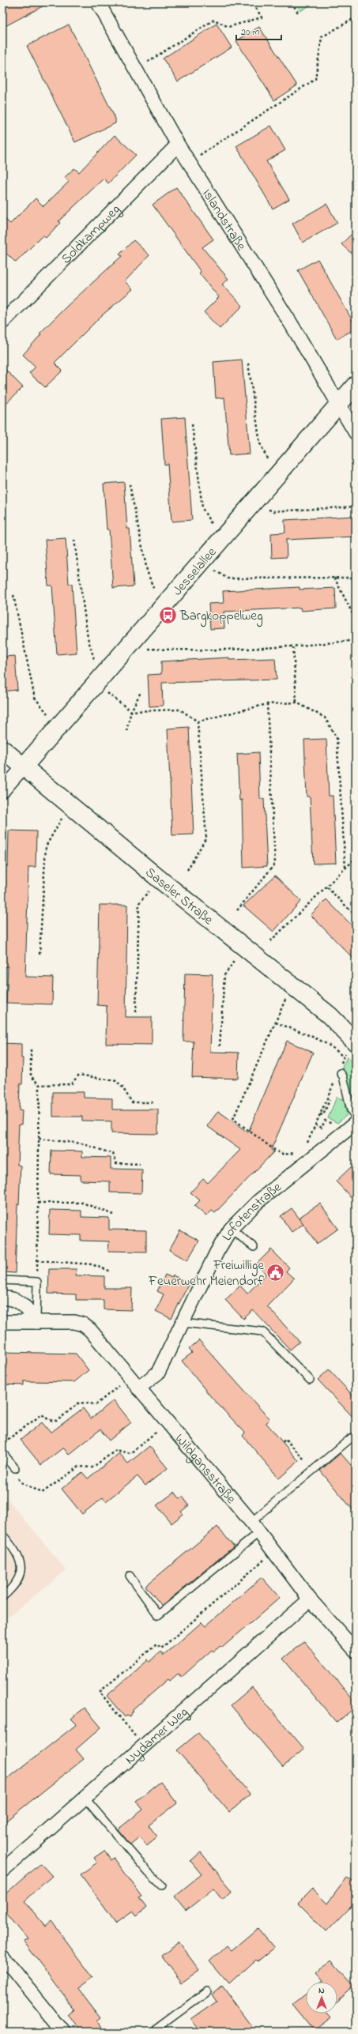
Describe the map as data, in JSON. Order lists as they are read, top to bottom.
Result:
{
  "streets": {
    "street": [
      "Islandstraße",
      "Soldkampweg",
      "Jesselallee",
      "Saseler Straße",
      "Lofotenstraße",
      "Wildgansstraße",
      "Nydamer Weg"
    ]
  },
  "crossings": [
    ["Islandstraße", "Soldkampweg"],
    ["Islandstraße", "Jesselallee"],
    ["Jesselallee", "Saseler Straße"],
    ["Lofotenstraße", "Wildgansstraße"],
    ["Wildgansstraße", "Nydamer Weg"]
  ],
  "places": {
    "bus stop": ["Bargkoppelweg"],
    "public building": ["Freiwillige Feuerwehr Meiendorf"]
  },
  "scale_bar": "20 m",
  "north": "top"
}
